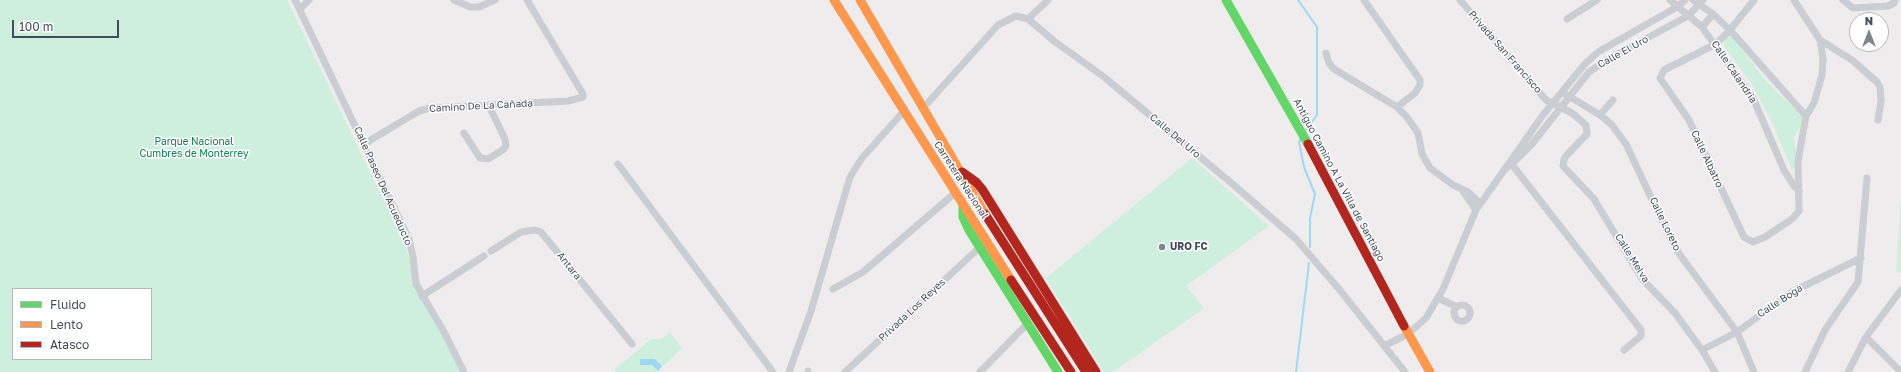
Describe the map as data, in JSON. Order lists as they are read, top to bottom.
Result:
{
  "streets": {
    "main road": ["Carretera Nacional", "Antiguo Camino A La Villa de Santiago"],
    "street": [
      "Privada San Francisco",
      "Calle El Uro",
      "Calle Calandria",
      "Camino De La Cañada",
      "Calle Del Uro",
      "Calle Albatro",
      "Calle Paseo Del Acueducto",
      "Calle Loreto",
      "Calle Melva",
      "Antara",
      "Calle Boga",
      "Privada Los Reyes"
    ]
  },
  "crossings": [
    ["Privada San Francisco", "Calle El Uro"],
    ["Calle El Uro", "Calle Calandria"],
    ["Calle El Uro", "Calle Del Uro"],
    ["Calle El Uro", "Antiguo Camino A La Villa de Santiago"],
    ["Calle El Uro", "Calle Loreto"],
    ["Calle Calandria", "Calle Albatro"],
    ["Camino De La Cañada", "Calle Paseo Del Acueducto"],
    ["Calle Loreto", "Calle Boga"],
    ["Calle Melva", "Calle Boga"]
  ],
  "parks": ["Parque Nacional Cumbres de Monterrey"],
  "places": ["URO FC"],
  "legend": ["Fluido", "Lento", "Atasco"],
  "scale_bar": "100 m",
  "north": "top"
}
